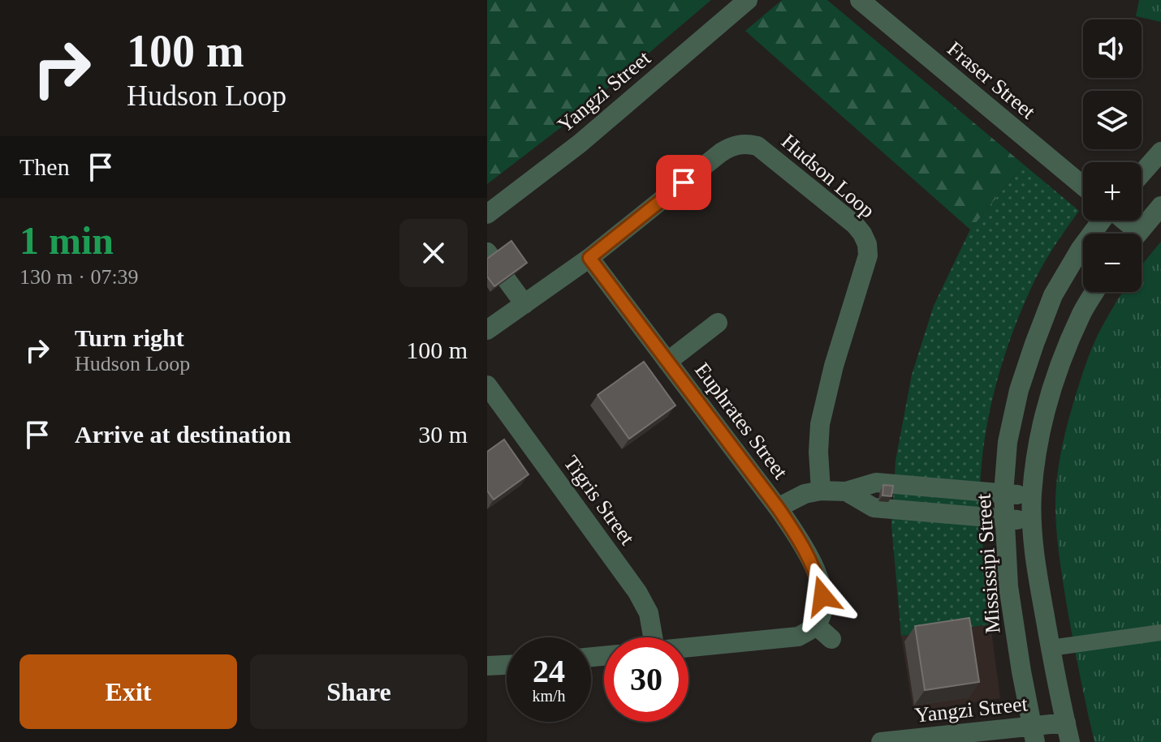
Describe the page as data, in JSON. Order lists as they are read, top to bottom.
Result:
{
  "streets": {
    "street": [
      "Fraser Street",
      "Yangzi Street",
      "Hudson Loop",
      "Euphrates Street",
      "Tigris Street",
      "Mississipi Street"
    ]
  },
  "crossings": [
    ["Yangzi Street", "Mississipi Street"],
    ["Hudson Loop", "Euphrates Street"]
  ],
  "page": {
    "turn": ["100 m", "Hudson Loop"],
    "map_buttons": ["+", "−"],
    "then": "Then",
    "heading": ["1 min", "130 m · 07:39"],
    "list": [
      {
        "name": "Turn right",
        "note": "Hudson Loop",
        "value": "100 m"
      },
      {
        "name": "Arrive at destination",
        "value": "30 m"
      }
    ],
    "speed": "24 km/h",
    "limit": "30",
    "buttons": ["Exit", "Share"]
  }
}
